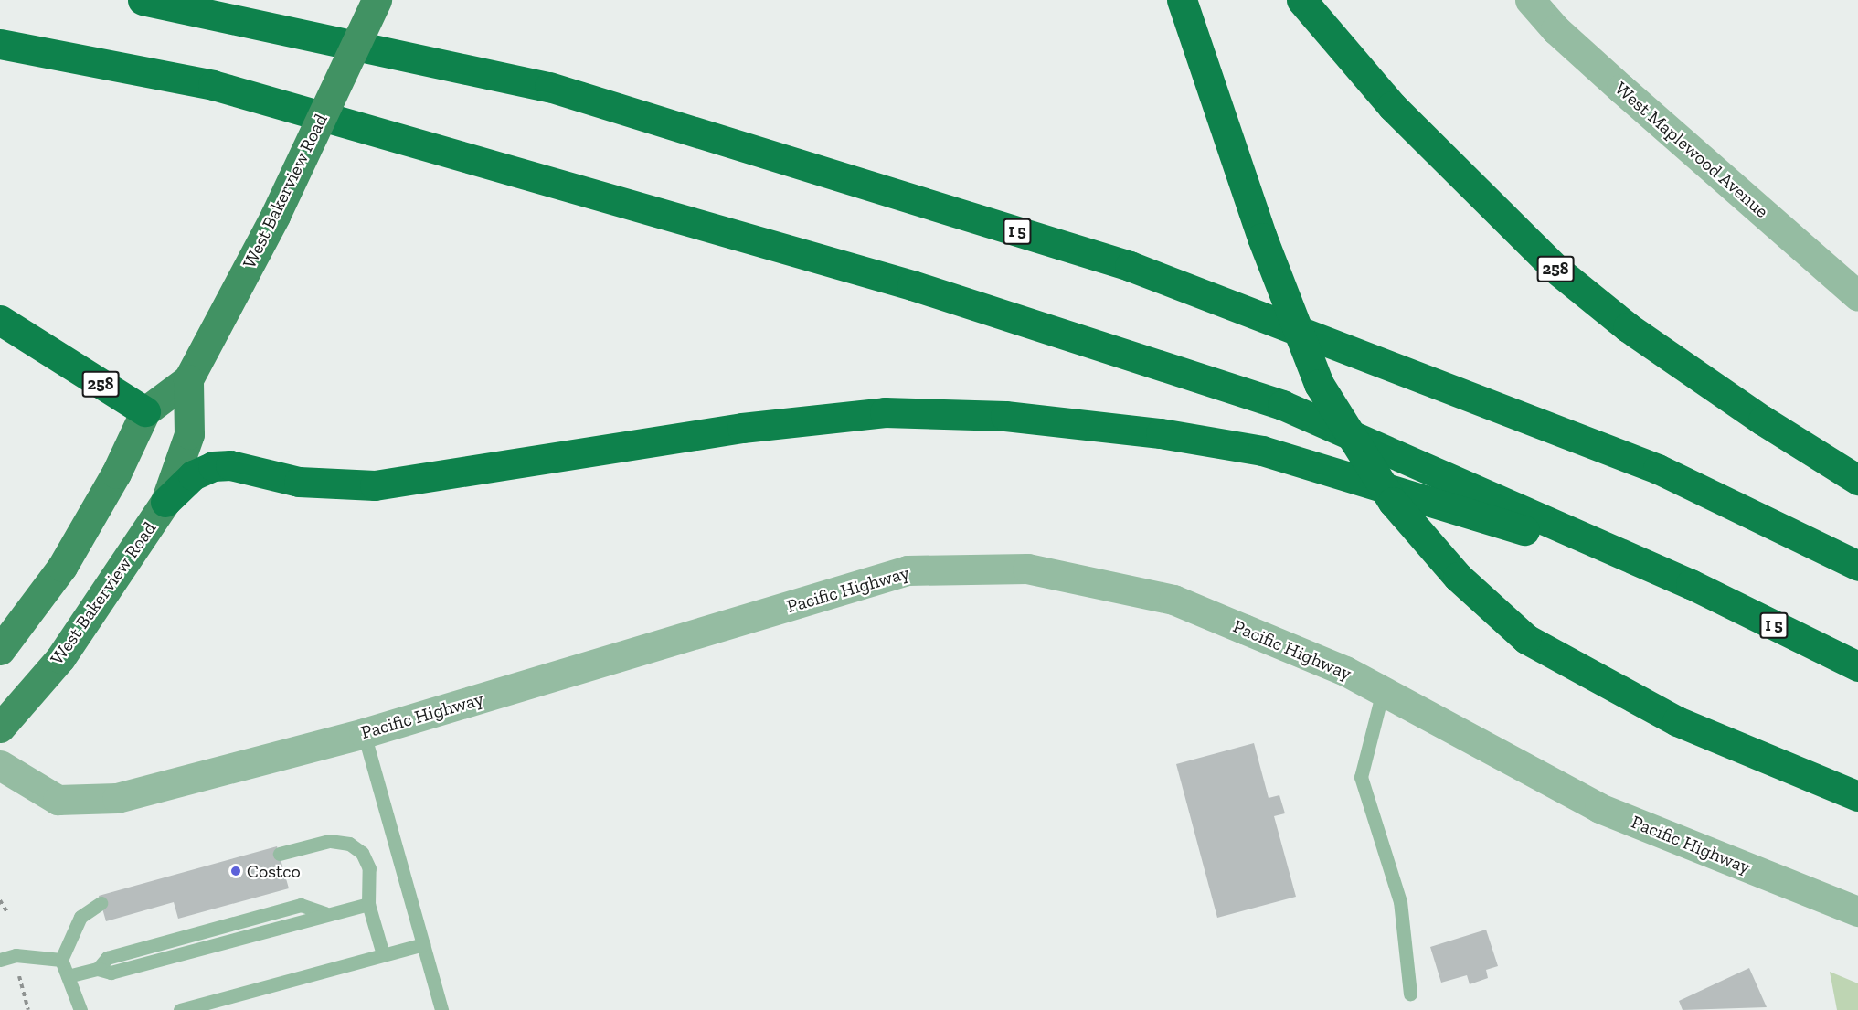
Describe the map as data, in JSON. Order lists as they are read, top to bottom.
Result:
{
  "streets": {
    "highway": ["I 5", "258"],
    "main road": ["West Bakerview Road"],
    "street": ["West Maplewood Avenue", "Pacific Highway"]
  },
  "crossings": [
    ["West Bakerview Road", "258"]
  ],
  "places": ["Costco"]
}
